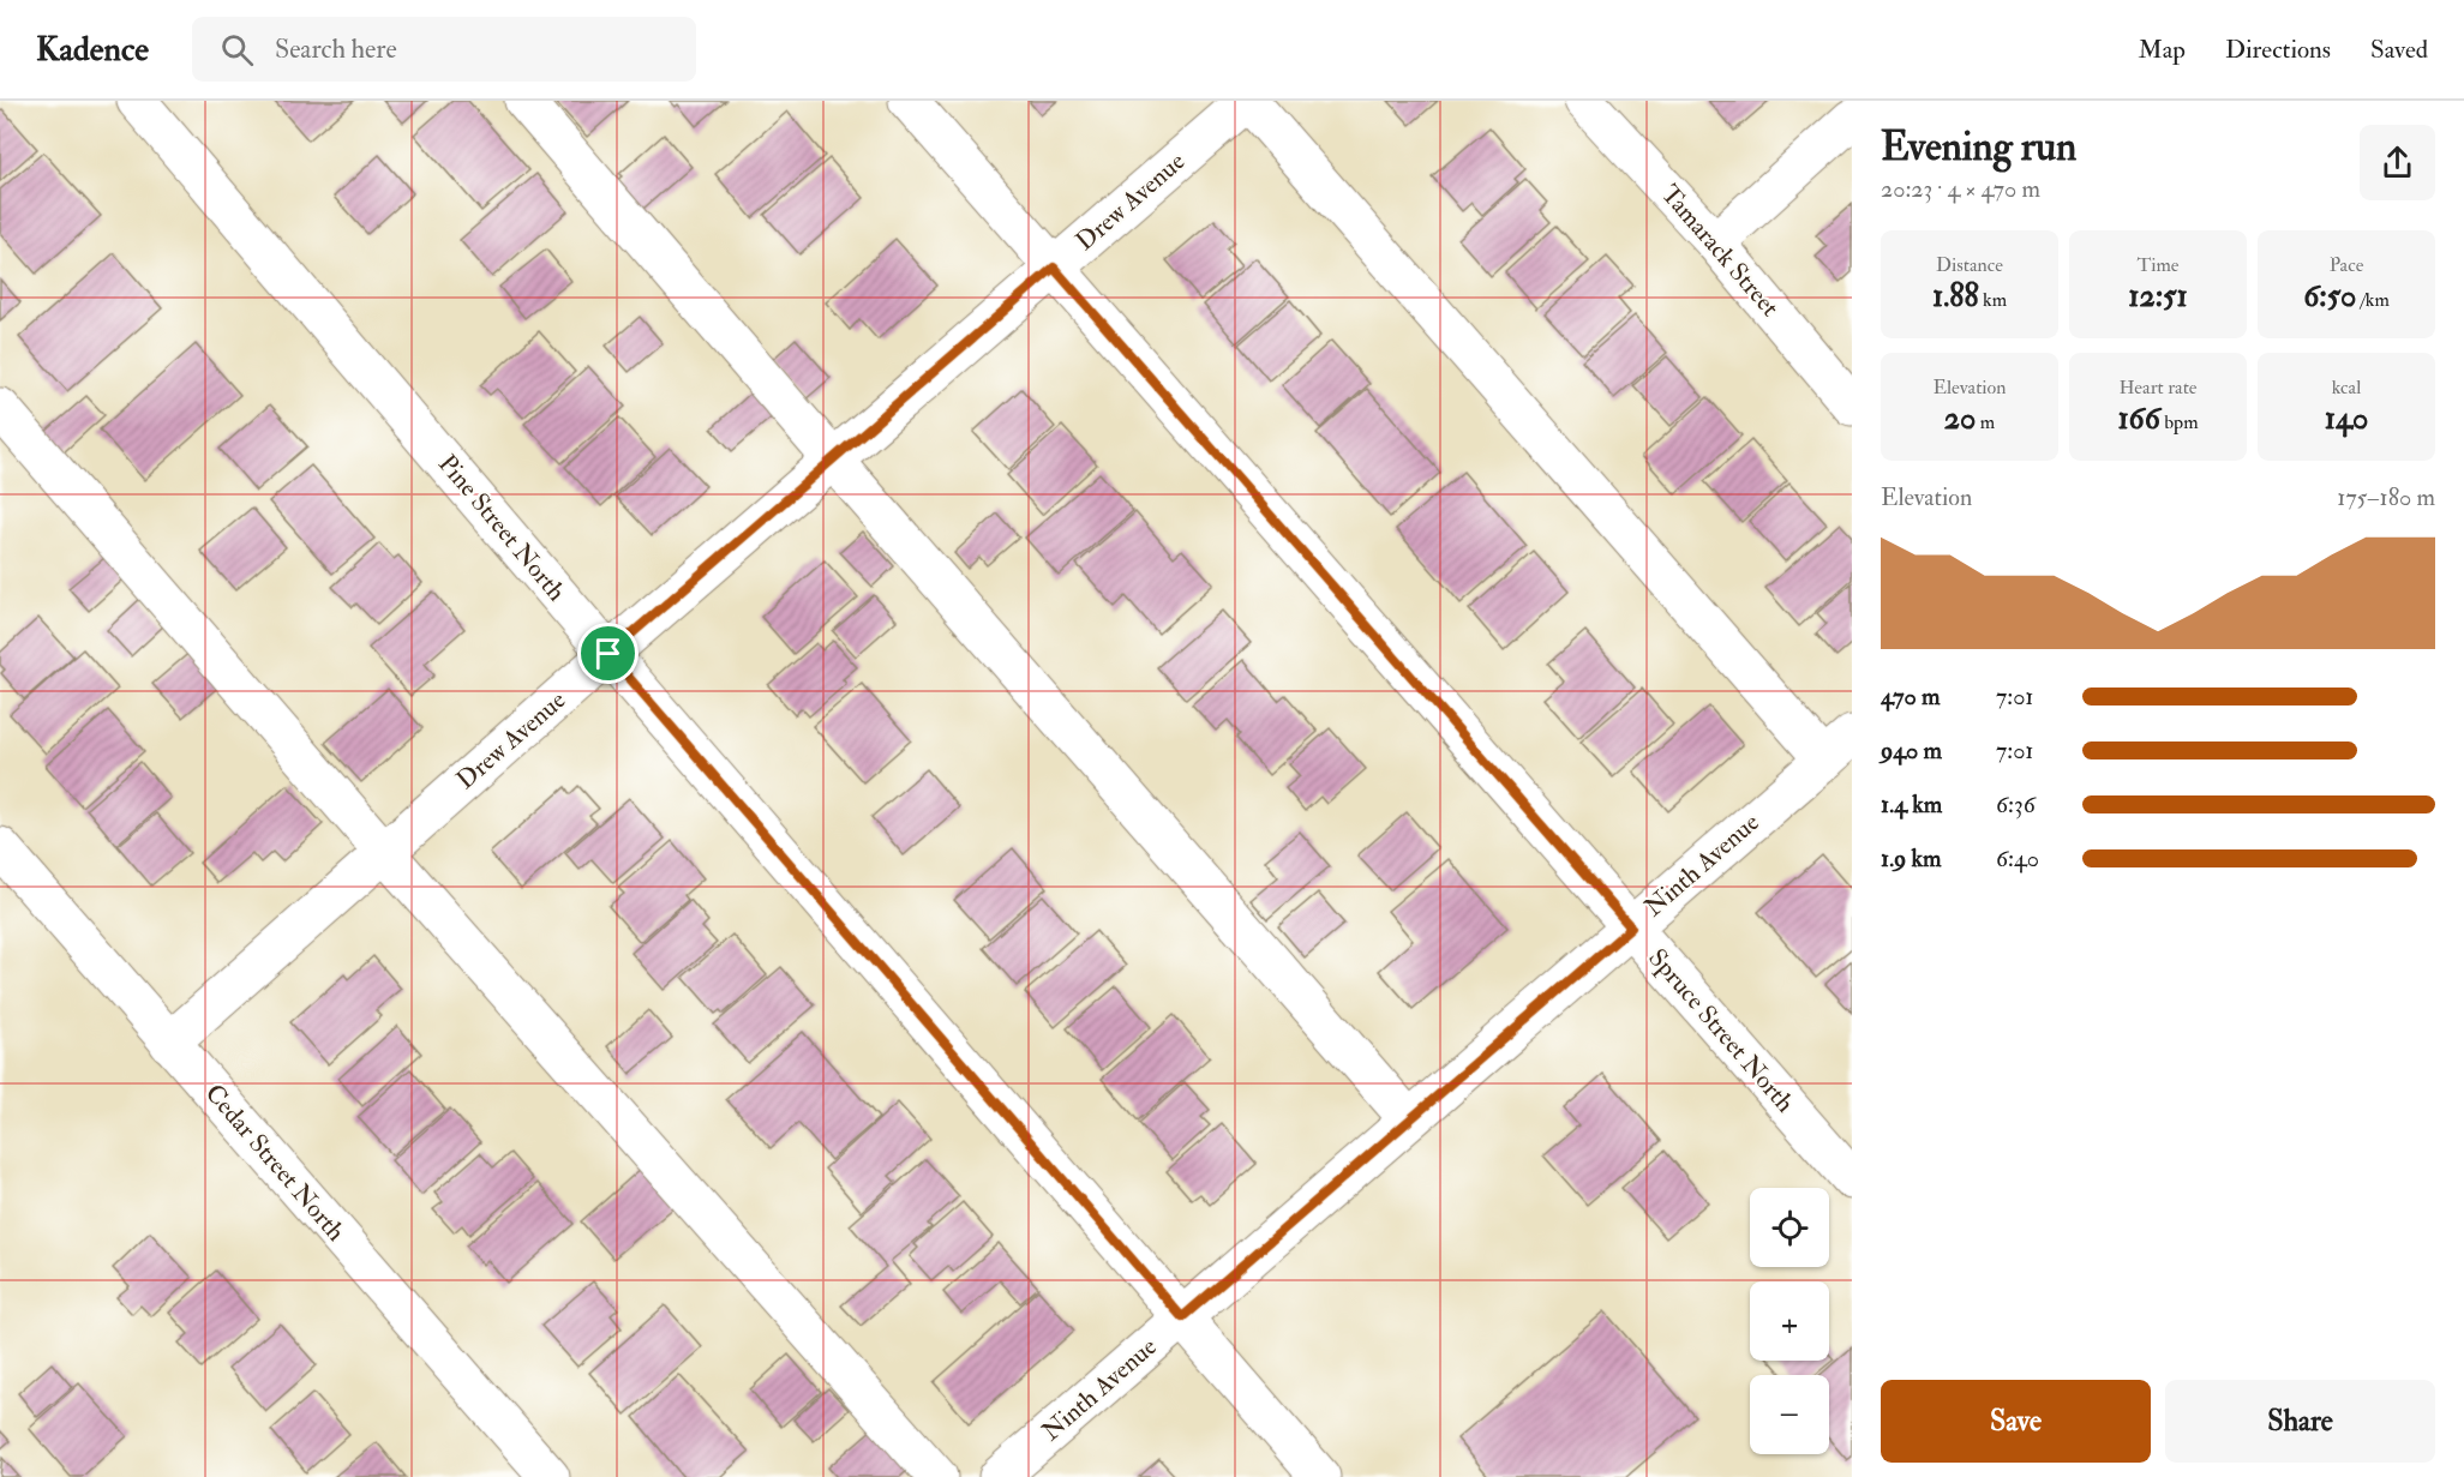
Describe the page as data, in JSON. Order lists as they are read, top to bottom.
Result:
{
  "streets": {
    "street": [
      "Drew Avenue",
      "Tamarack Street",
      "Pine Street North",
      "Ninth Avenue",
      "Spruce Street North",
      "Cedar Street North"
    ]
  },
  "crossings": [
    ["Drew Avenue", "Pine Street North"],
    ["Drew Avenue", "Spruce Street North"],
    ["Drew Avenue", "Cedar Street North"],
    ["Pine Street North", "Ninth Avenue"],
    ["Ninth Avenue", "Spruce Street North"]
  ],
  "page": {
    "header": "Kadence",
    "search": "Search here",
    "nav": ["Map", "Directions", "Saved"],
    "heading": ["Evening run", "20:23 · 4 × 470 m"],
    "stats": [
      ["Distance", "1.88 km"],
      ["Time", "12:51"],
      ["Pace", "6:50 /km"],
      ["Elevation", "20 m"],
      ["Heart rate", "166 bpm"],
      ["kcal", "140"]
    ],
    "chart": ["Elevation", "175–180 m"],
    "list": [
      {
        "name": "470 m",
        "note": "7:01"
      },
      {
        "name": "940 m",
        "note": "7:01"
      },
      {
        "name": "1.4 km",
        "note": "6:36"
      },
      {
        "name": "1.9 km",
        "note": "6:40"
      }
    ],
    "map_buttons": ["+", "−"],
    "buttons": ["Save", "Share"]
  }
}
